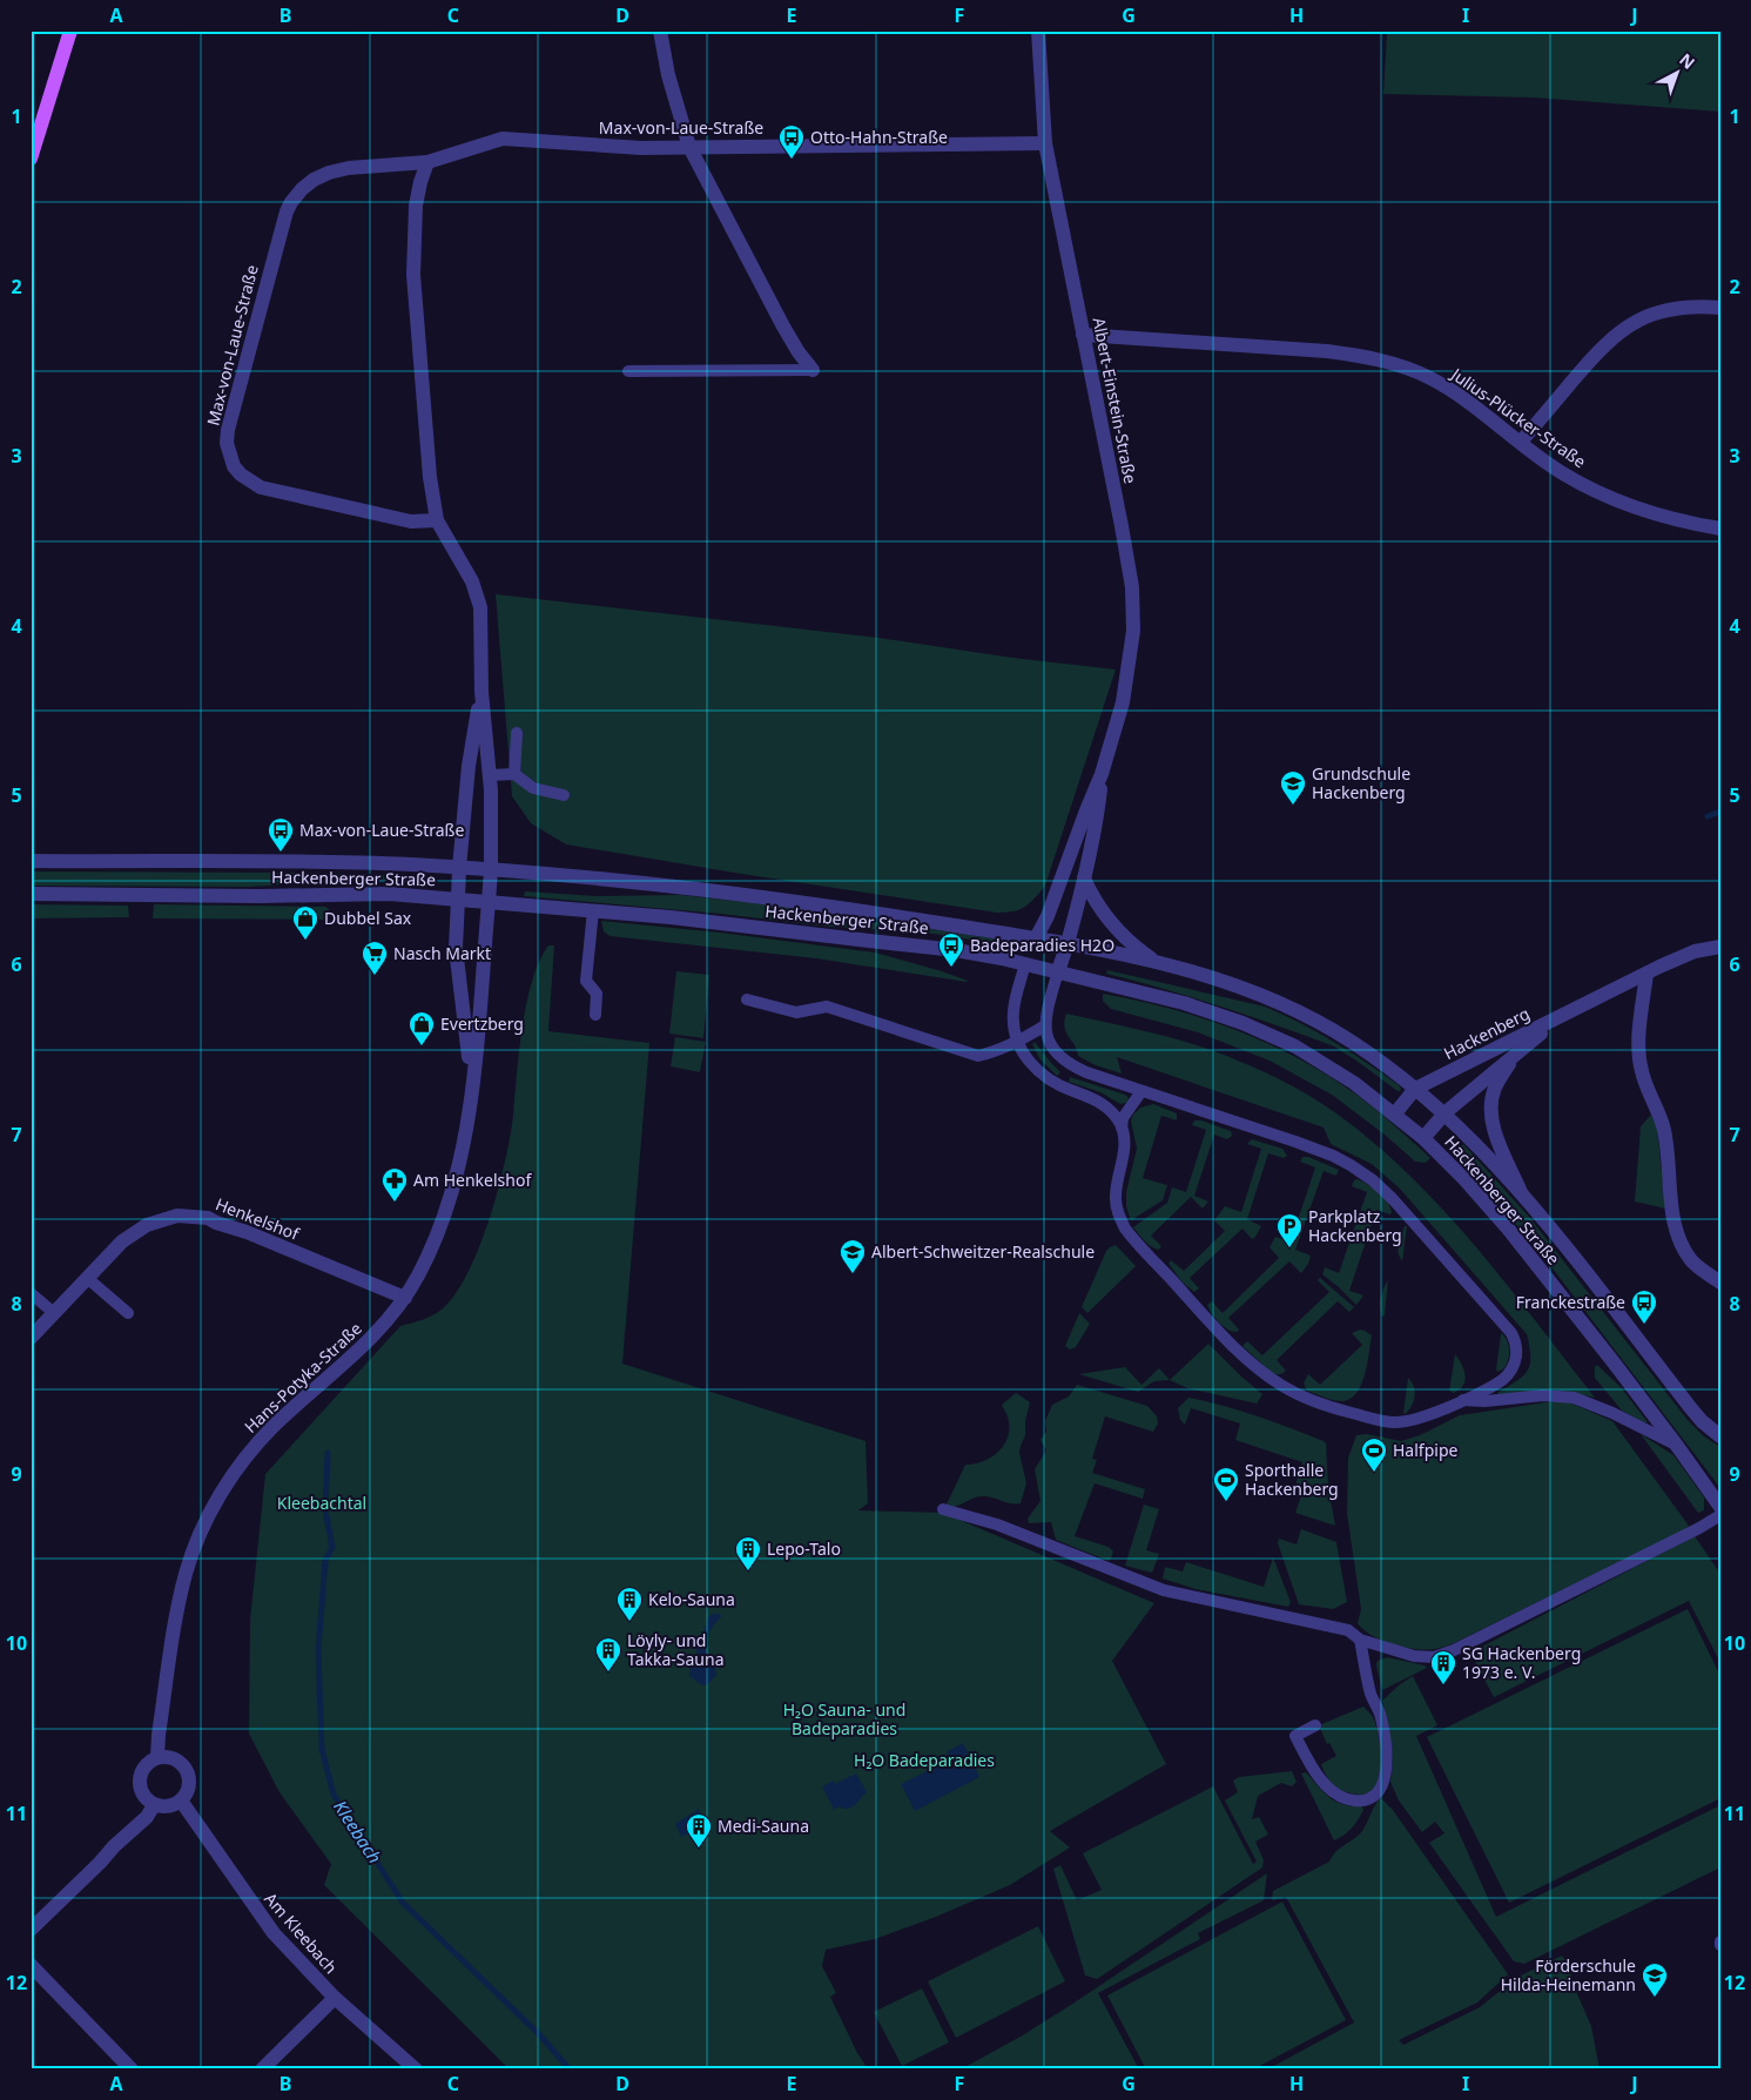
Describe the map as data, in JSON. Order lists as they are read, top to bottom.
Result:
{
  "streets": {
    "street": [
      "Max-von-Laue-Straße",
      "Albert-Einstein-Straße",
      "Julius-Plücker-Straße",
      "Hackenberger Straße",
      "Hackenberg",
      "Henkelshof",
      "Hans-Potyka-Straße",
      "Am Kleebach"
    ]
  },
  "crossings": [
    ["Max-von-Laue-Straße", "Albert-Einstein-Straße"],
    ["Albert-Einstein-Straße", "Julius-Plücker-Straße"],
    ["Albert-Einstein-Straße", "Hackenberger Straße"],
    ["Hackenberger Straße", "Hackenberg"],
    ["Hackenberger Straße", "Hans-Potyka-Straße"],
    ["Henkelshof", "Hans-Potyka-Straße"],
    ["Hans-Potyka-Straße", "Am Kleebach"]
  ],
  "water": ["Kleebach"],
  "parks": ["Kleebachtal", "H₂O Sauna- und Badeparadies", "H₂O Badeparadies"],
  "places": {
    "bus stop": [
      "Otto-Hahn-Straße",
      "Max-von-Laue-Straße",
      "Badeparadies H2O",
      "Franckestraße"
    ],
    "school or university": ["Grundschule Hackenberg", "Albert-Schweitzer-Realschule", "Förderschule Hilda-Heinemann"],
    "shop": ["Dubbel Sax", "Evertzberg"],
    "supermarket": ["Nasch Markt"],
    "pharmacy": ["Am Henkelshof"],
    "parking": ["Parkplatz Hackenberg"],
    "sports": ["Halfpipe", "Sporthalle Hackenberg"],
    "building": [
      "Lepo-Talo",
      "Kelo-Sauna",
      "Löyly- und Takka-Sauna",
      "SG Hackenberg 1973 e. V.",
      "Medi-Sauna"
    ]
  },
  "north": "top right",
  "grid": {
    "columns": [
      "A",
      "B",
      "C",
      "D",
      "E",
      "F",
      "G",
      "H",
      "I",
      "J"
    ],
    "rows": [
      "1",
      "2",
      "3",
      "4",
      "5",
      "6",
      "7",
      "8",
      "9",
      "10",
      "11",
      "12"
    ]
  }
}
